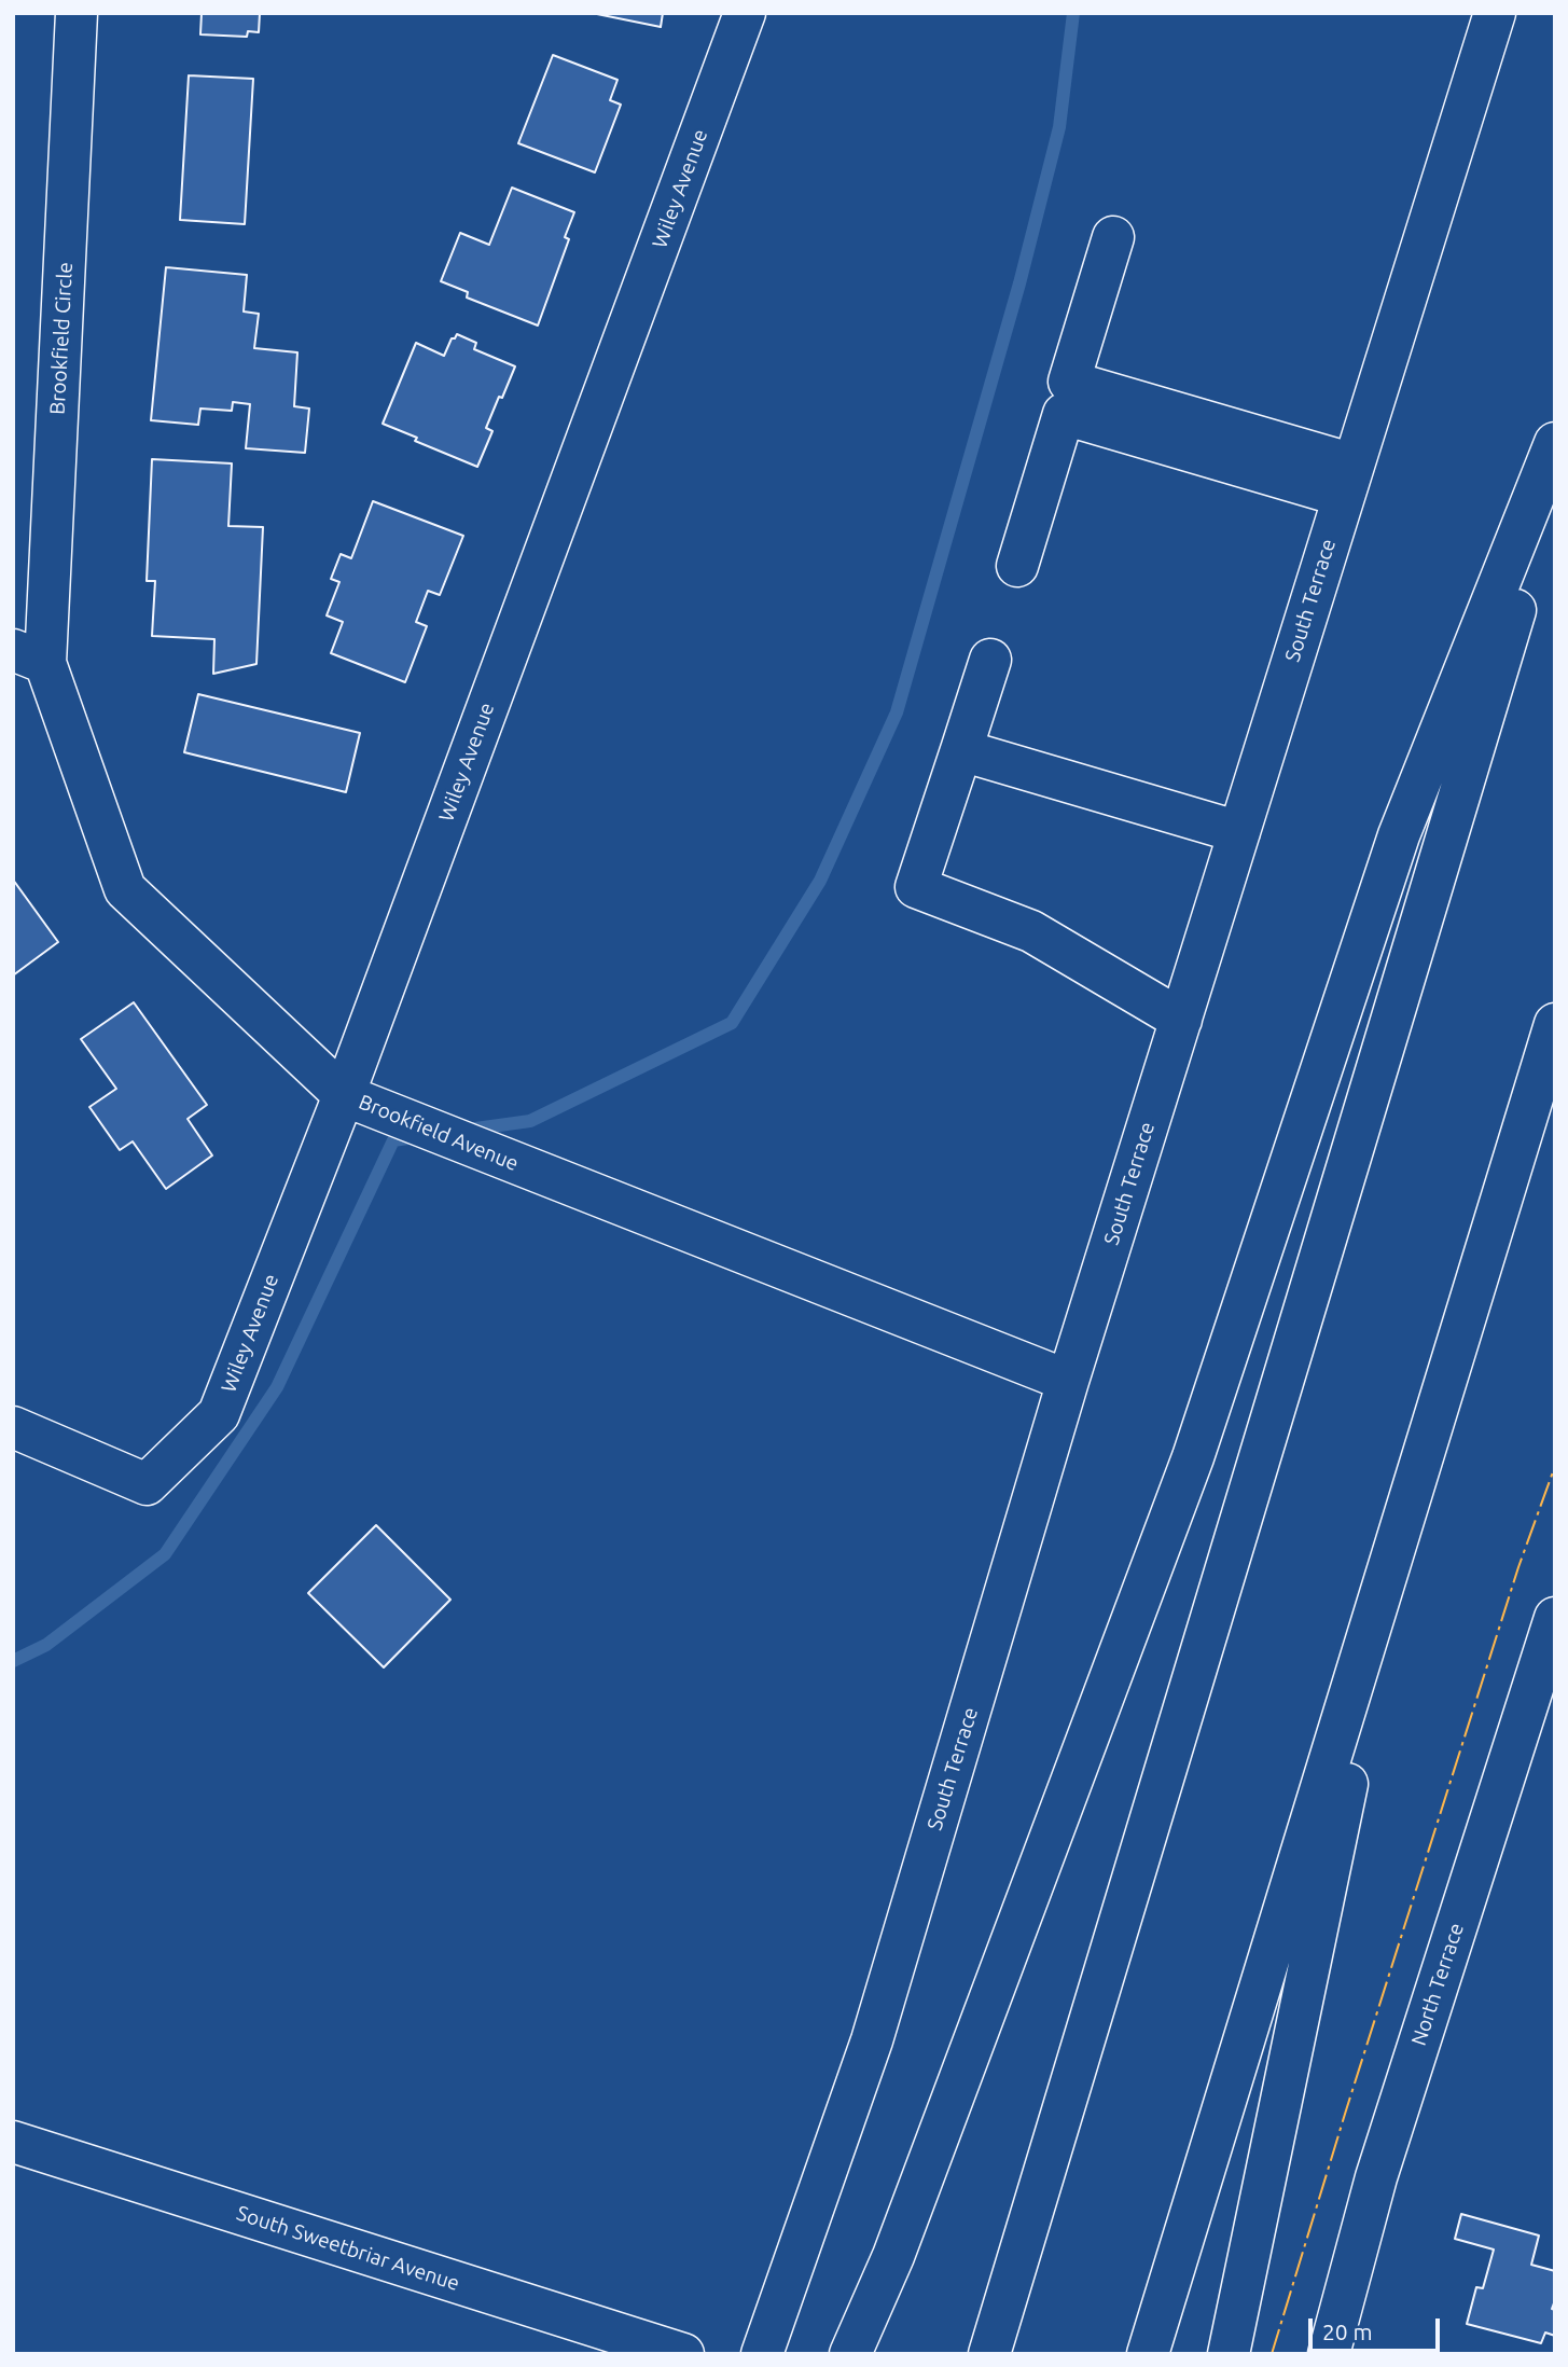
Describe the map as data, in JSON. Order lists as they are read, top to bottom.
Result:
{
  "streets": {
    "main road": [
      "Wiley Avenue",
      "Brookfield Circle",
      "South Terrace",
      "Brookfield Avenue",
      "North Terrace",
      "South Sweetbriar Avenue"
    ]
  },
  "crossings": [
    ["Wiley Avenue", "Brookfield Avenue"],
    ["Brookfield Circle", "Brookfield Avenue"],
    ["South Terrace", "Brookfield Avenue"]
  ],
  "scale_bar": "20 m"
}
